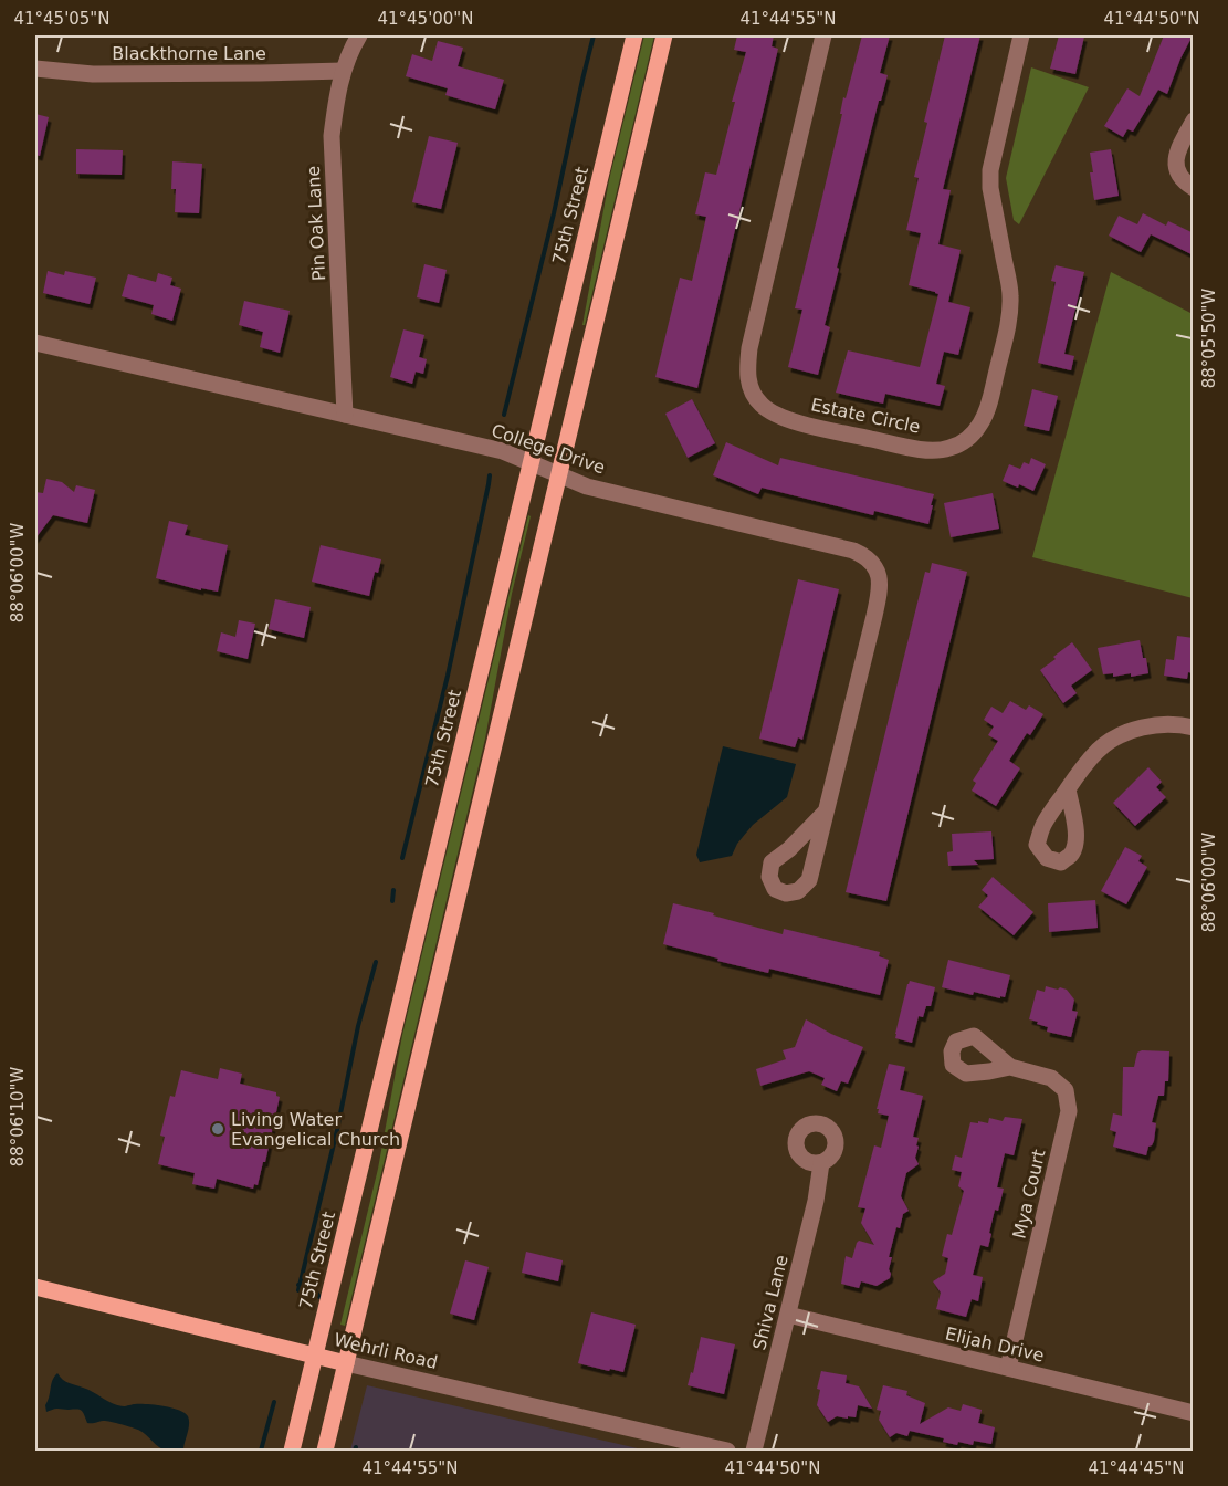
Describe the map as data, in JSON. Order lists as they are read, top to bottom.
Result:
{
  "streets": {
    "main road": ["75th Street", "Wehrli Road"],
    "street": [
      "Blackthorne Lane",
      "Pin Oak Lane",
      "Estate Circle",
      "College Drive",
      "Mya Court",
      "Shiva Lane",
      "Elijah Drive"
    ]
  },
  "crossings": [
    ["Blackthorne Lane", "Pin Oak Lane"],
    ["75th Street", "College Drive"],
    ["75th Street", "Wehrli Road"],
    ["Pin Oak Lane", "College Drive"],
    ["Mya Court", "Elijah Drive"],
    ["Shiva Lane", "Elijah Drive"]
  ],
  "places": ["Living Water Evangelical Church"],
  "coordinates": [
    "41°45'05\"N",
    "41°45'00\"N",
    "41°44'55\"N",
    "41°44'50\"N",
    "88°05'50\"W",
    "88°06'00\"W",
    "88°06'10\"W",
    "41°44'45\"N"
  ]
}
